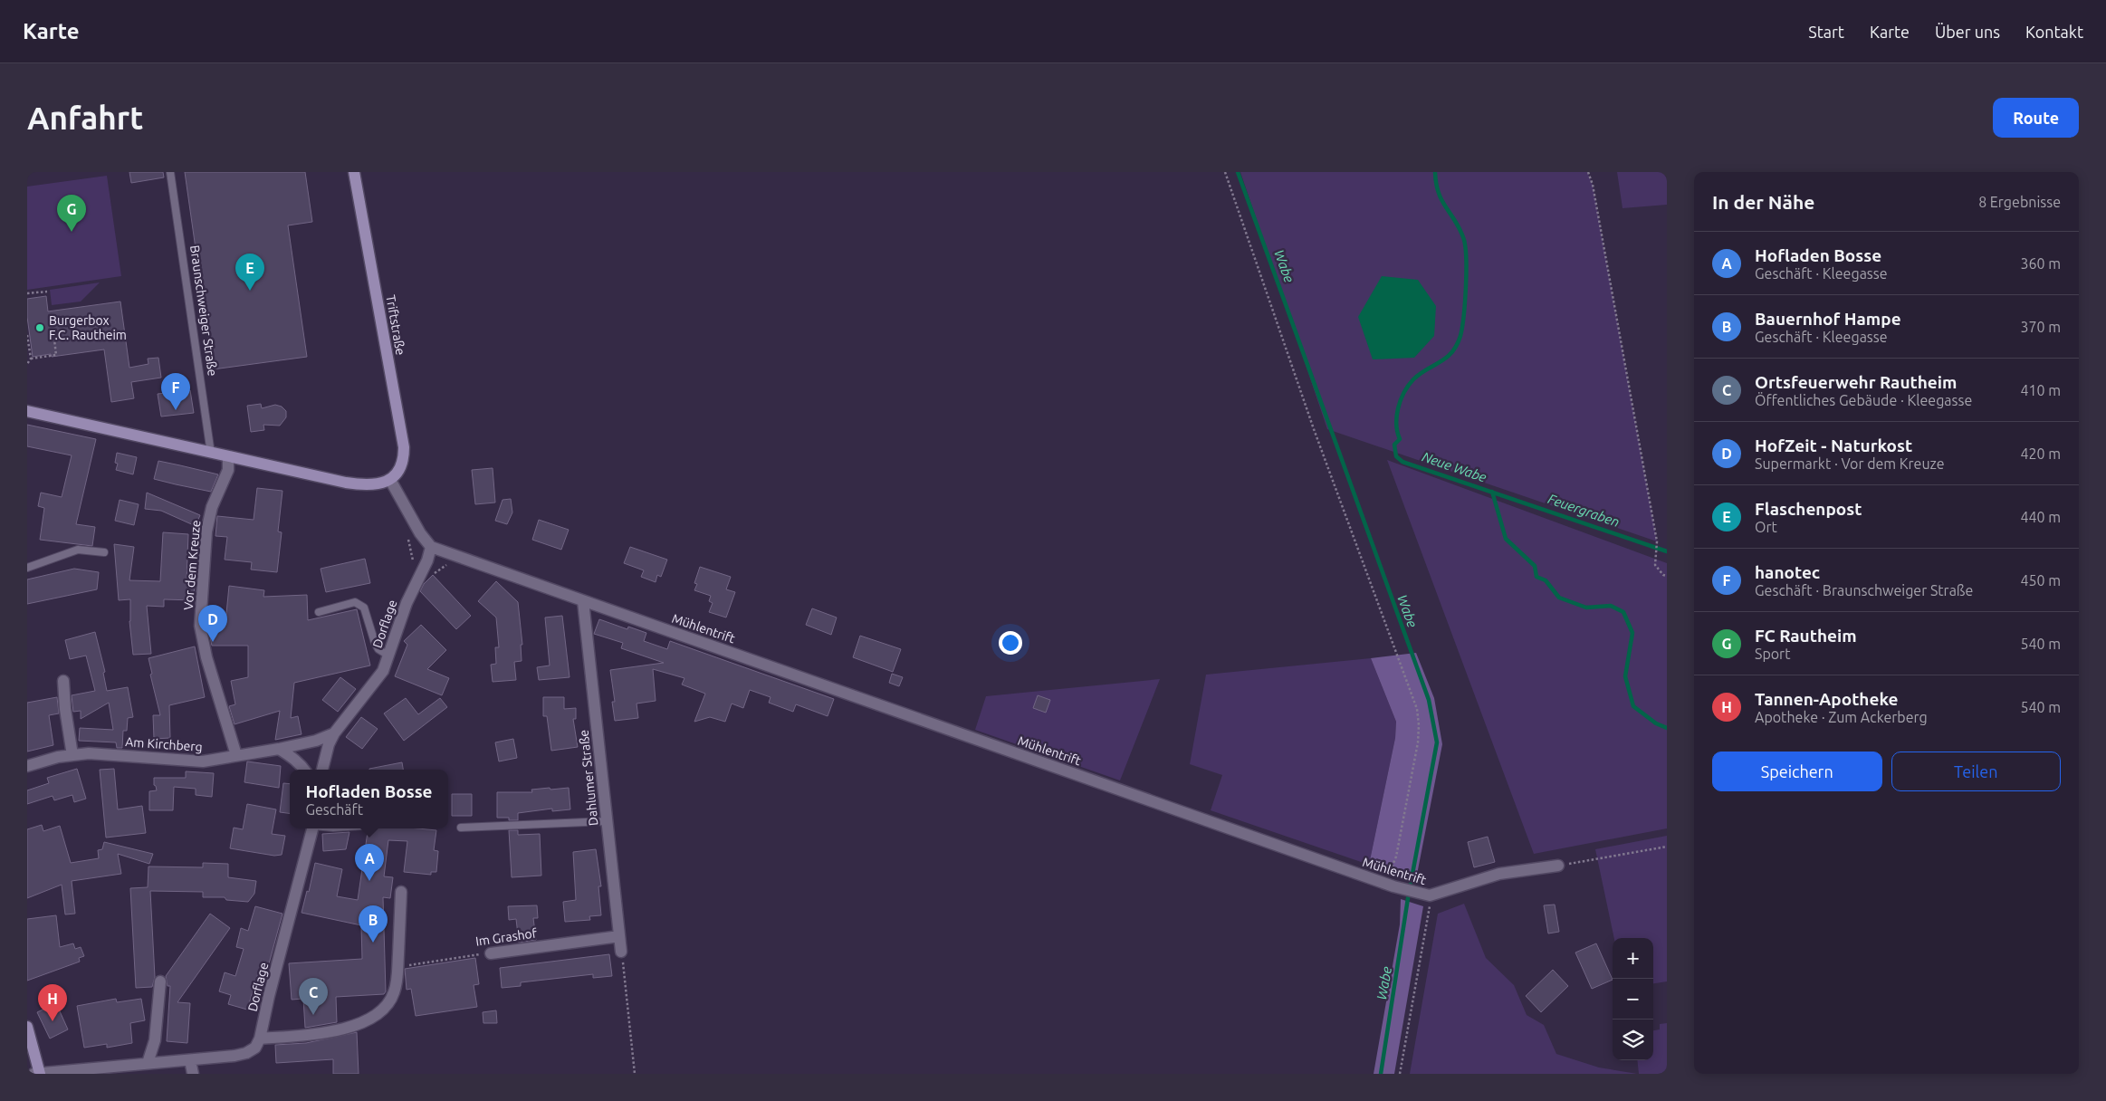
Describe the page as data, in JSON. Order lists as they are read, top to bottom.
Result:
{
  "streets": {
    "street": [
      "Triftstraße",
      "Vor dem Kreuze",
      "Dorflage",
      "Mühlentrift",
      "Am Kirchberg",
      "Dahlumer Straße",
      "Im Grashof"
    ],
    "lane": ["Braunschweiger Straße"]
  },
  "crossings": [
    ["Vor dem Kreuze", "Am Kirchberg"],
    ["Dorflage", "Mühlentrift"],
    ["Dorflage", "Am Kirchberg"],
    ["Mühlentrift", "Dahlumer Straße"],
    ["Dahlumer Straße", "Im Grashof"]
  ],
  "water": ["Wabe", "Neue Wabe", "Feuergraben"],
  "places": ["Burgerbox F.C. Rautheim"],
  "page": {
    "header": "Karte",
    "nav": [
      "Start",
      "Karte",
      "Über uns",
      "Kontakt"
    ],
    "buttons": [
      "Route",
      ["Speichern", "Teilen"]
    ],
    "title": "Anfahrt",
    "heading": ["In der Nähe", "8 Ergebnisse"],
    "pins": [
      "G",
      "E",
      "F",
      "D",
      "A",
      "B",
      "C",
      "H"
    ],
    "list": [
      {
        "mark": "A",
        "name": "Hofladen Bosse",
        "note": "Geschäft · Kleegasse",
        "value": "360 m"
      },
      {
        "mark": "B",
        "name": "Bauernhof Hampe",
        "note": "Geschäft · Kleegasse",
        "value": "370 m"
      },
      {
        "mark": "C",
        "name": "Ortsfeuerwehr Rautheim",
        "note": "Öffentliches Gebäude · Kleegasse",
        "value": "410 m"
      },
      {
        "mark": "D",
        "name": "HofZeit - Naturkost",
        "note": "Supermarkt · Vor dem Kreuze",
        "value": "420 m"
      },
      {
        "mark": "E",
        "name": "Flaschenpost",
        "note": "Ort",
        "value": "440 m"
      },
      {
        "mark": "F",
        "name": "hanotec",
        "note": "Geschäft · Braunschweiger Straße",
        "value": "450 m"
      },
      {
        "mark": "G",
        "name": "FC Rautheim",
        "note": "Sport",
        "value": "540 m"
      },
      {
        "mark": "H",
        "name": "Tannen-Apotheke",
        "note": "Apotheke · Zum Ackerberg",
        "value": "540 m"
      }
    ],
    "popup": ["Hofladen Bosse", "Geschäft"],
    "map_buttons": ["+", "−"]
  }
}
